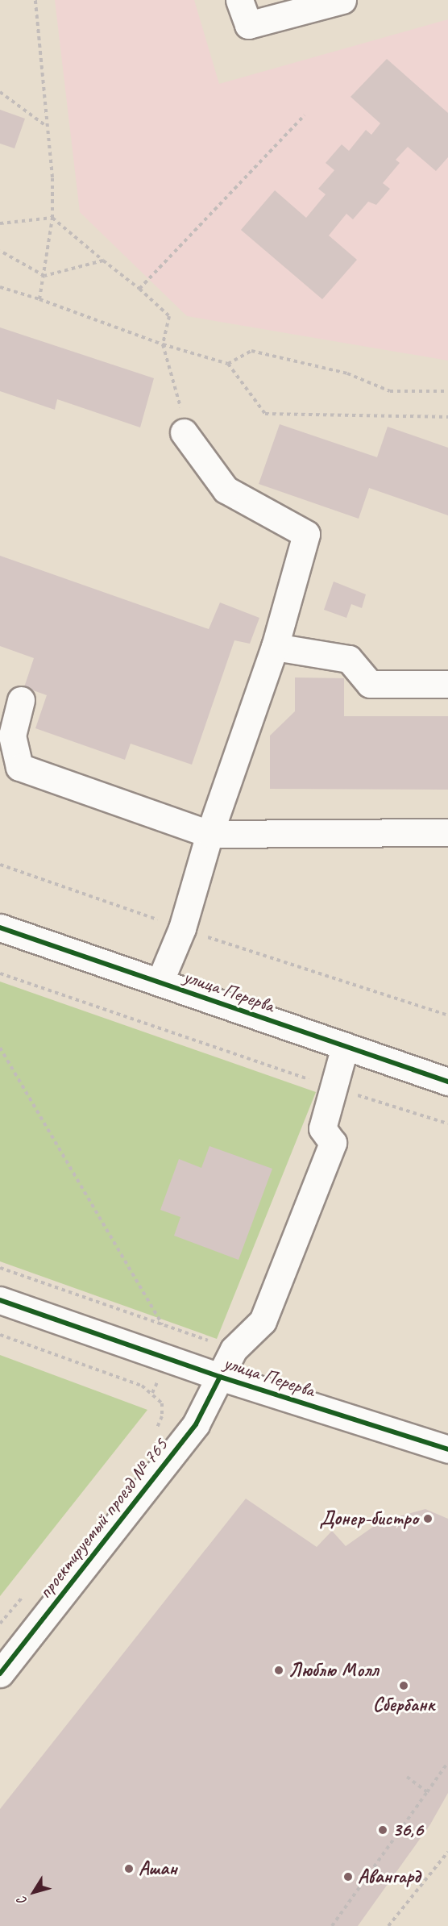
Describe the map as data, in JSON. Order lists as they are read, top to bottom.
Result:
{
  "streets": {
    "street": ["улица Перерва", "проектируемый проезд № 765"]
  },
  "crossings": [
    ["улица Перерва", "проектируемый проезд № 765"]
  ],
  "places": [
    "Донер-бистро",
    "Люблю Молл",
    "Сбербанк",
    "36,6",
    "Ашан",
    "Авангард"
  ],
  "north": "bottom left"
}
